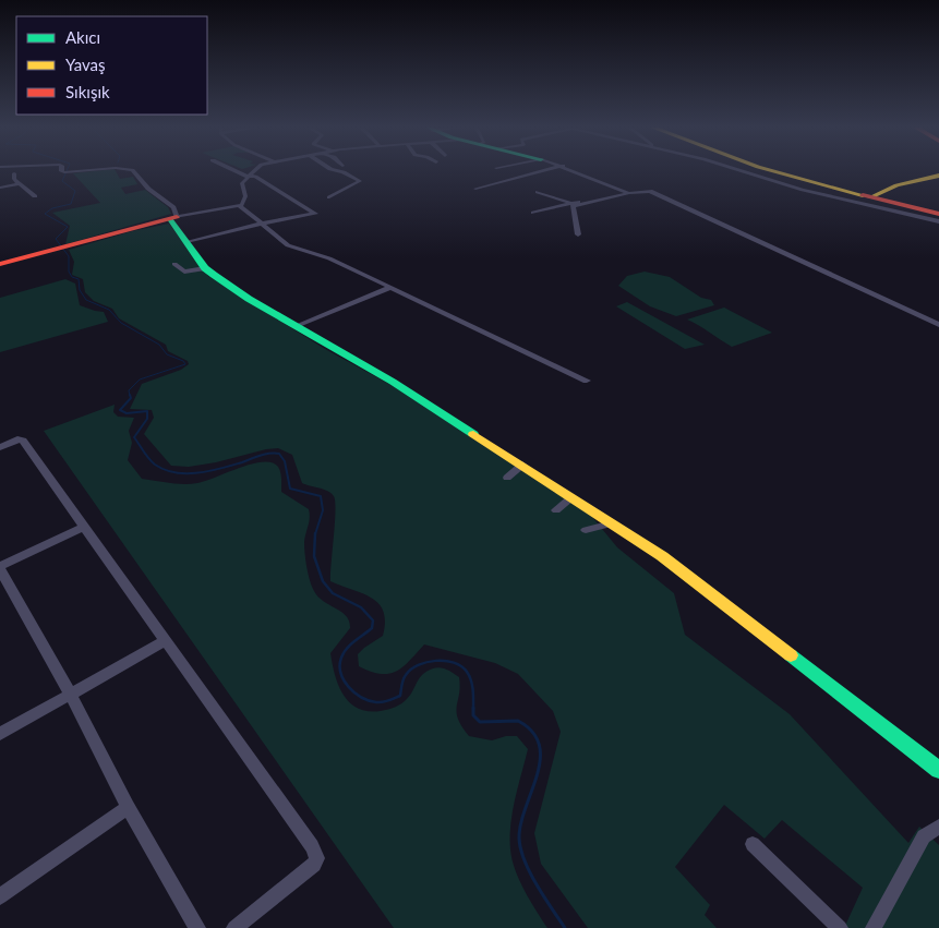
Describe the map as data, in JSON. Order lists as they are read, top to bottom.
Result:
{
  "legend": ["Akıcı", "Yavaş", "Sıkışık"]
}
